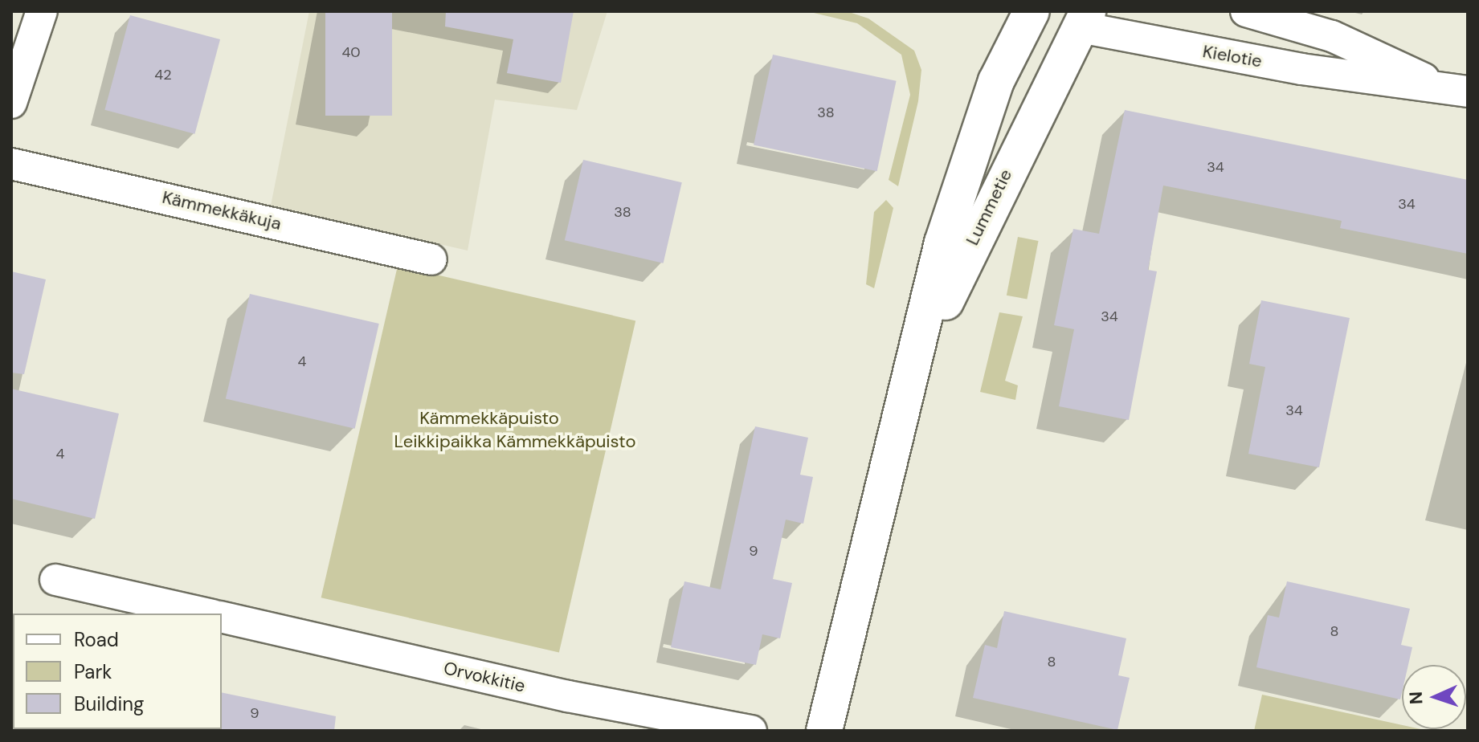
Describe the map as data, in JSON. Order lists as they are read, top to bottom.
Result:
{
  "streets": {
    "street": [
      "Kielotie",
      "Lummetie",
      "Kämmekkäkuja",
      "Orvokkitie"
    ]
  },
  "crossings": [
    ["Kielotie", "Lummetie"]
  ],
  "parks": ["Kämmekkäpuisto", "Leikkipaikka Kämmekkäpuisto"],
  "house_numbers": [
    "40",
    "42",
    "38",
    "34",
    "34",
    "38",
    "34",
    "4",
    "34",
    "4",
    "9",
    "8",
    "8",
    "9"
  ],
  "legend": ["Road", "Park", "Building"],
  "north": "left"
}
